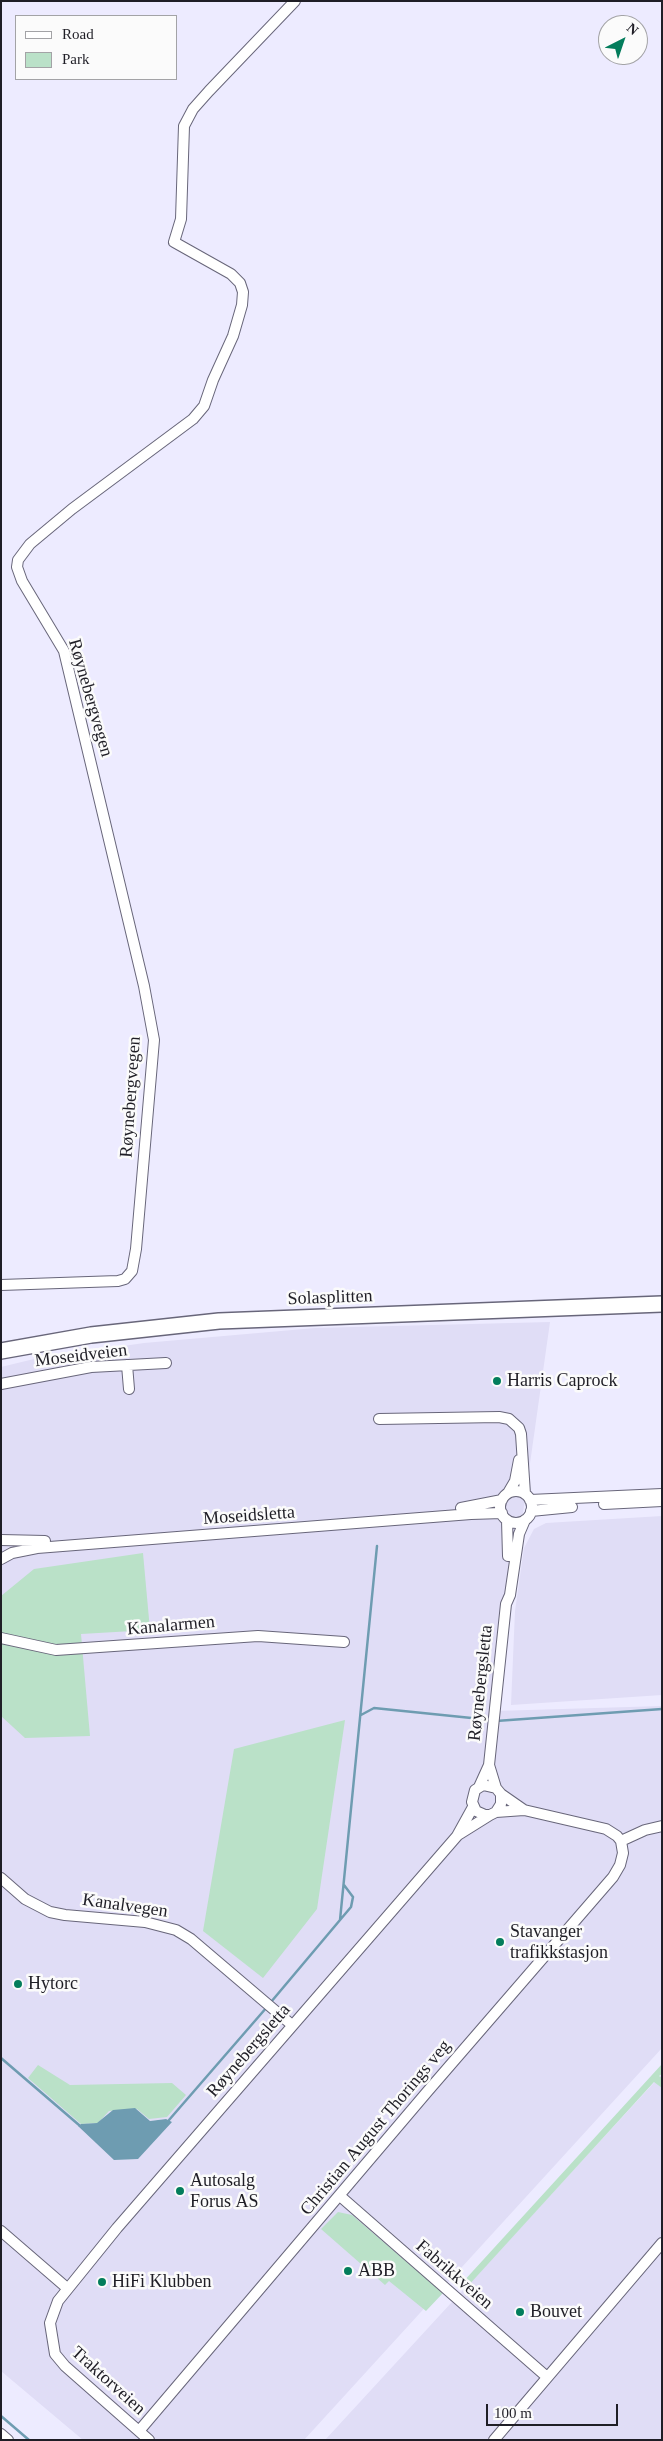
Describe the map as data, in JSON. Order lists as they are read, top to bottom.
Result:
{
  "streets": {
    "highway": ["Solasplitten"],
    "street": [
      "Røynebergvegen",
      "Moseidveien",
      "Moseidsletta",
      "Kanalarmen",
      "Røynebergsletta",
      "Kanalvegen",
      "Christian August Thorings veg",
      "Fabrikkveien",
      "Traktorveien"
    ]
  },
  "crossings": [
    ["Moseidsletta", "Røynebergsletta"],
    ["Røynebergsletta", "Kanalvegen"],
    ["Røynebergsletta", "Traktorveien"],
    ["Christian August Thorings veg", "Fabrikkveien"],
    ["Christian August Thorings veg", "Traktorveien"]
  ],
  "places": [
    "Harris Caprock",
    "Stavanger trafikkstasjon",
    "Hytorc",
    "Autosalg Forus AS",
    "ABB",
    "HiFi Klubben",
    "Bouvet"
  ],
  "legend": ["Road", "Park"],
  "scale_bar": "100 m",
  "north": "top right"
}
